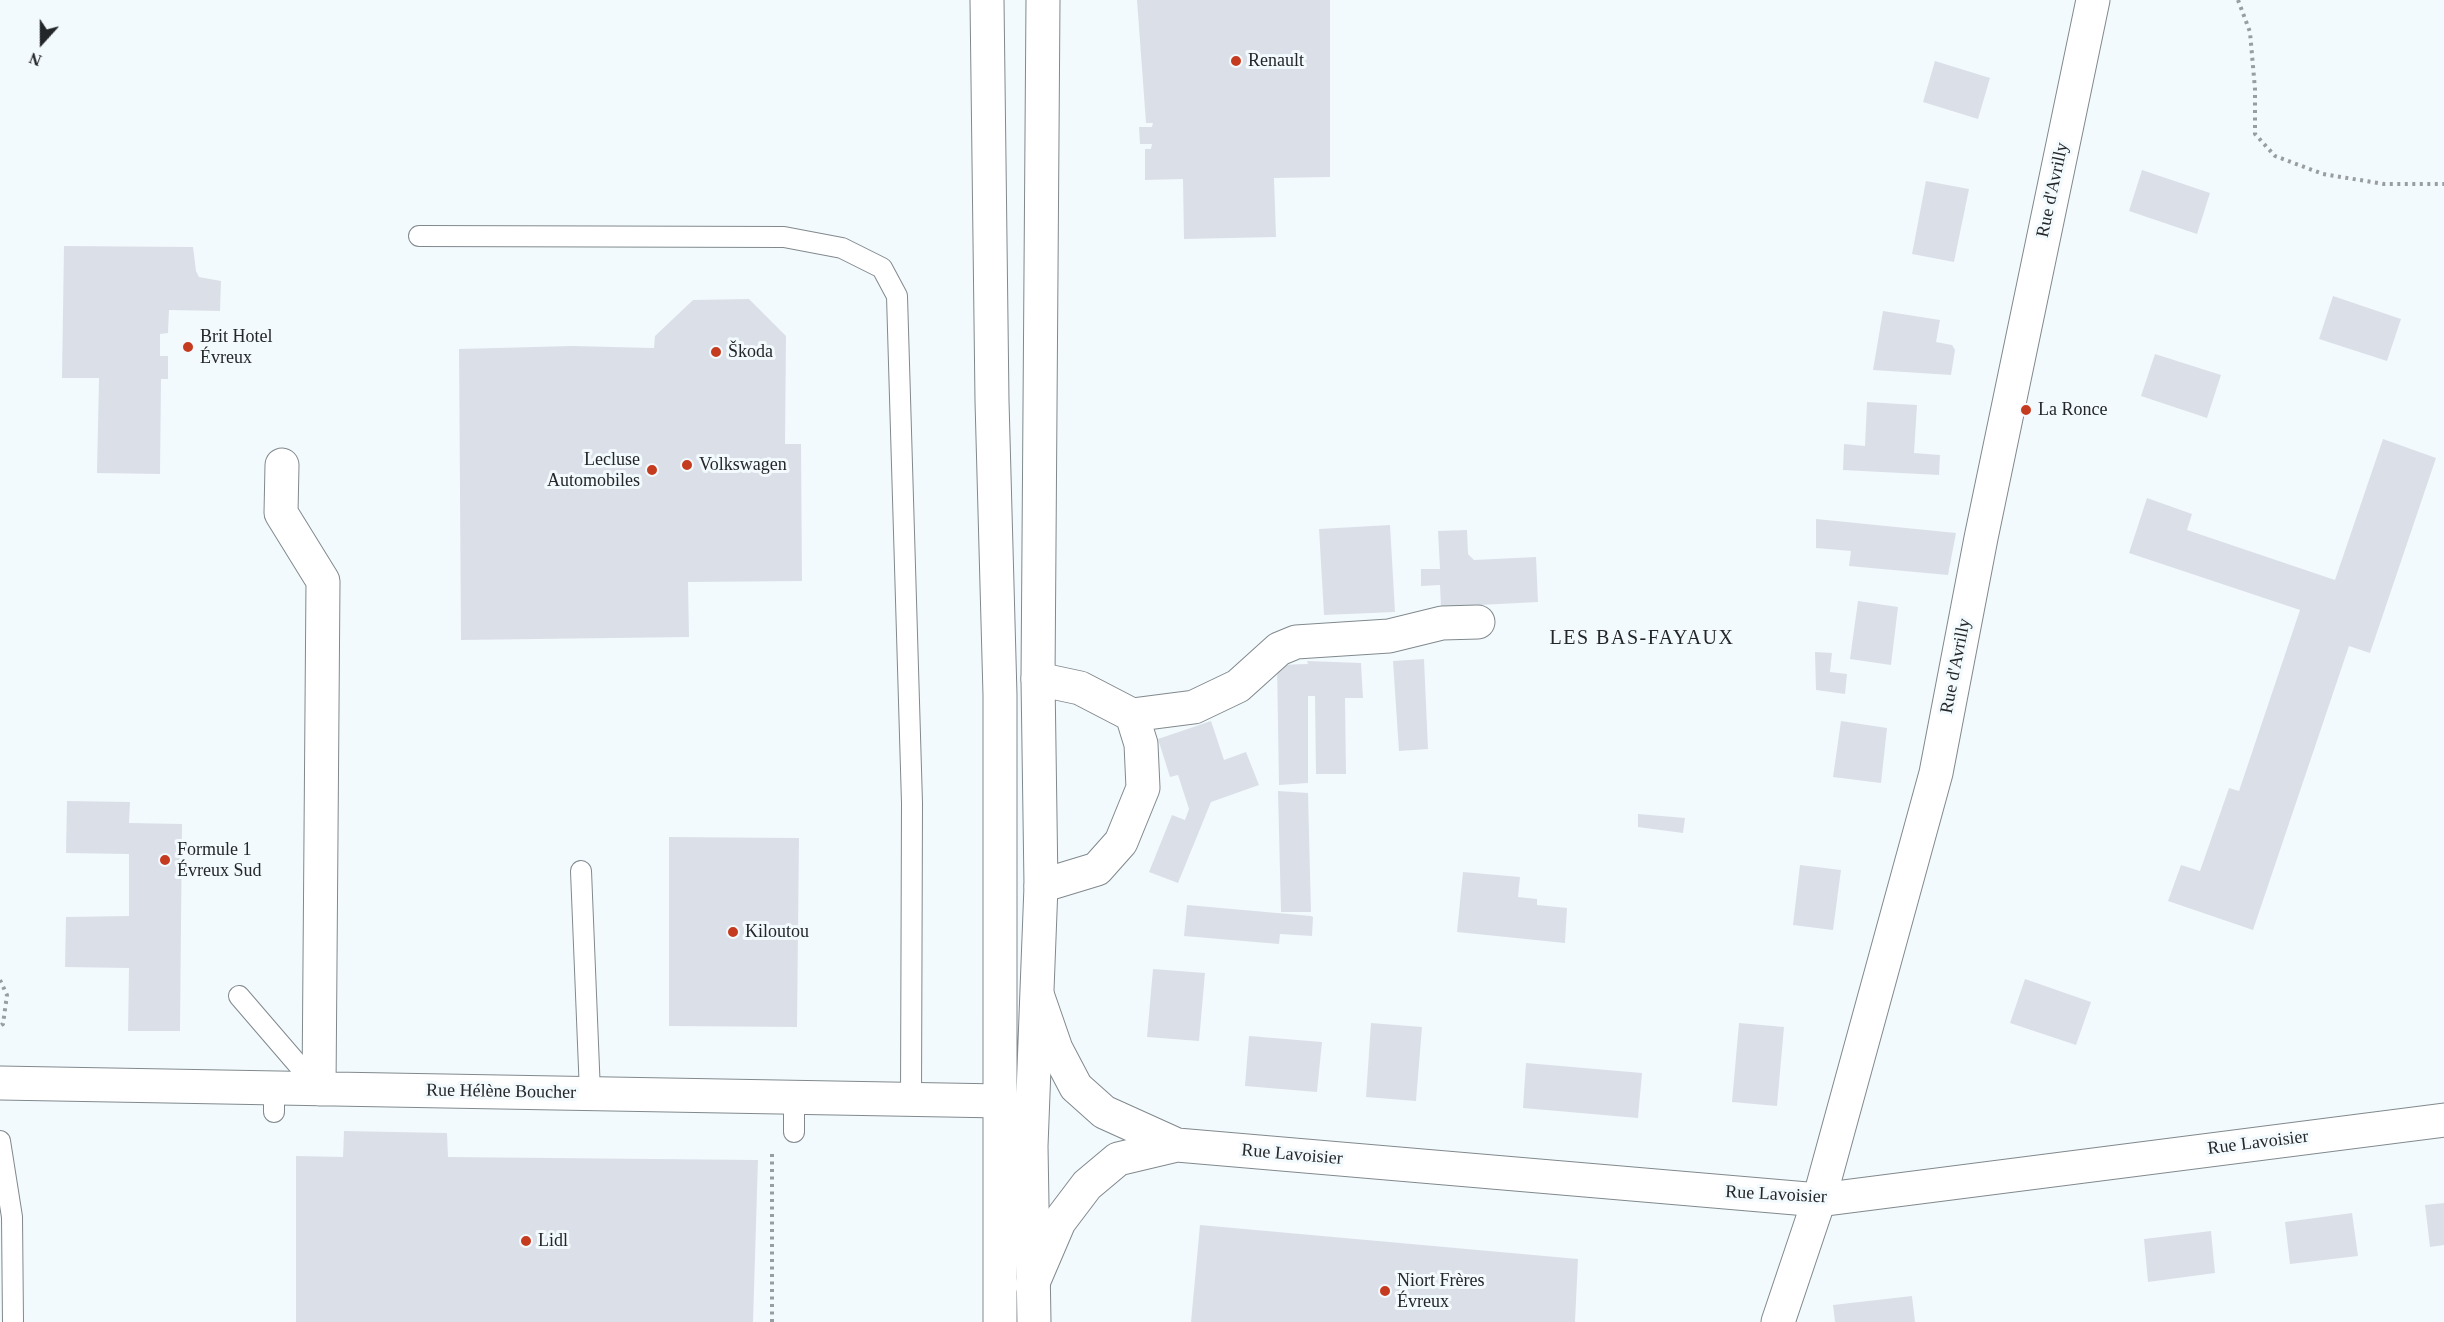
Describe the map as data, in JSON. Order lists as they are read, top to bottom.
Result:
{
  "streets": {
    "street": ["Rue d'Avrilly", "Rue Hélène Boucher", "Rue Lavoisier"]
  },
  "crossings": [
    ["Rue d'Avrilly", "Rue Lavoisier"]
  ],
  "districts": ["LES BAS-FAYAUX"],
  "places": [
    "Renault",
    "Brit Hotel Évreux",
    "Škoda",
    "La Ronce",
    "Volkswagen",
    "Lecluse Automobiles",
    "Formule 1 Évreux Sud",
    "Kiloutou",
    "Lidl",
    "Niort Frères Évreux"
  ],
  "north": "bottom"
}
